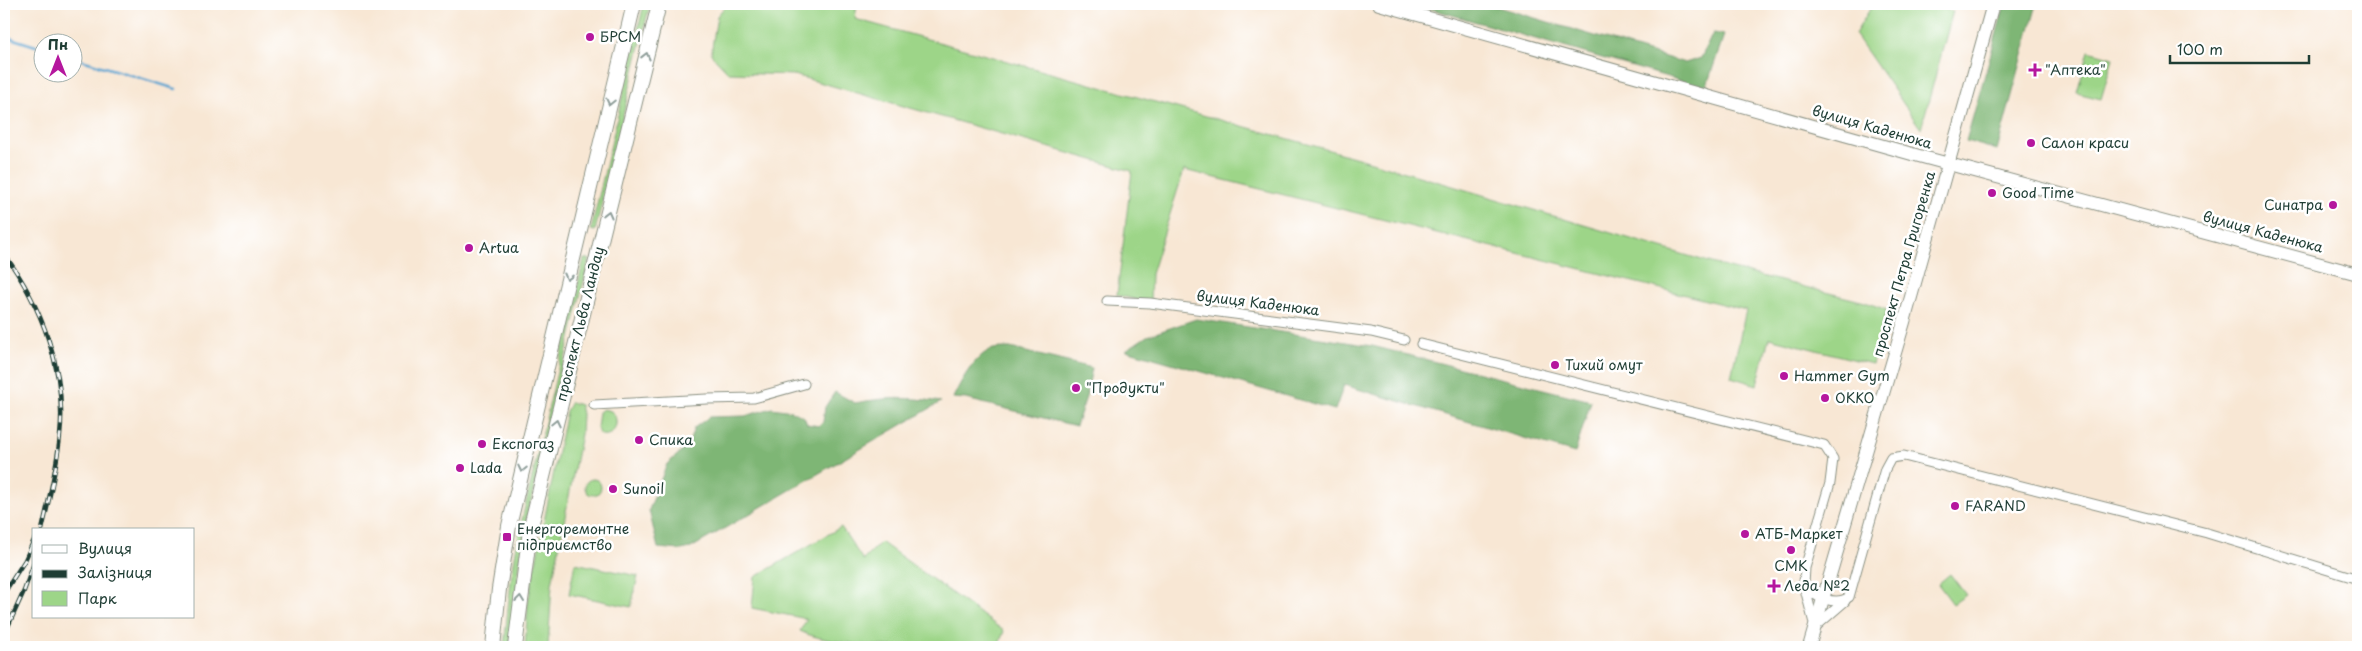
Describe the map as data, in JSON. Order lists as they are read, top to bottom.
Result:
{
  "streets": {
    "main road": ["проспект Льва Ландау"],
    "street": ["вулиця Каденюка", "проспект Петра Григоренка"]
  },
  "crossings": [
    ["вулиця Каденюка", "проспект Петра Григоренка"]
  ],
  "places": {
    "other": [
      "БРСМ",
      "Салон краси",
      "Good Time",
      "Синатра",
      "Artua",
      "Тихий омут",
      "Hammer Gym",
      "\"Продукти\"",
      "ОККО",
      "Спика",
      "Експогаз",
      "Lada",
      "Sunoil",
      "FARAND",
      "АТБ-Маркет",
      "СМК"
    ],
    "health": ["\"Аптека\"", "Леда №2"],
    "transit": ["Енергоремонтне підприємство"]
  },
  "legend": ["Вулиця", "Залізниця", "Парк"],
  "scale_bar": "100 m",
  "north": "top"
}
